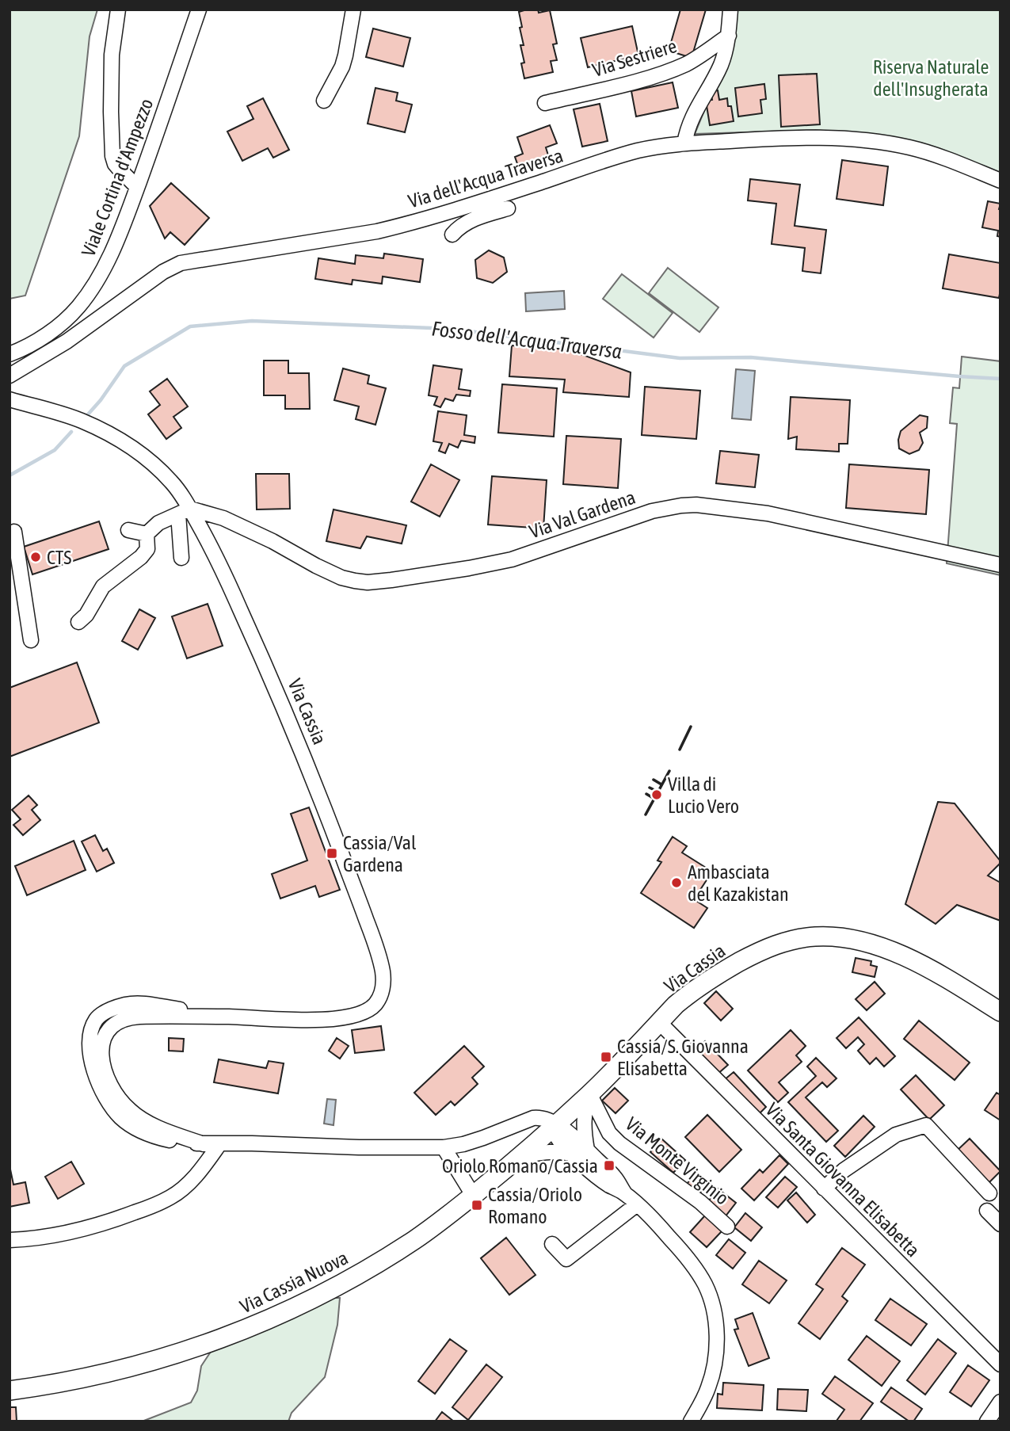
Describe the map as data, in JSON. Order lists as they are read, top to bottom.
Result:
{
  "streets": {
    "main road": ["Via Cassia", "Via Cassia Nuova"],
    "street": [
      "Via Sestriere",
      "Viale Cortina d'Ampezzo",
      "Via dell'Acqua Traversa",
      "Via Val Gardena",
      "Via Monte Virginio",
      "Via Santa Giovanna Elisabetta"
    ]
  },
  "crossings": [
    ["Via Val Gardena", "Via Cassia"],
    ["Via Cassia", "Via Monte Virginio"],
    ["Via Cassia", "Via Santa Giovanna Elisabetta"],
    ["Via Cassia", "Via Cassia Nuova"]
  ],
  "water": ["Fosso dell'Acqua Traversa"],
  "parks": ["Riserva Naturale dell'Insugherata"],
  "places": {
    "other": ["CTS", "Villa di Lucio Vero", "Ambasciata del Kazakistan"],
    "transit": [
      "Cassia/Val Gardena",
      "Cassia/S. Giovanna Elisabetta",
      "Oriolo Romano/Cassia",
      "Cassia/Oriolo Romano"
    ]
  }
}
